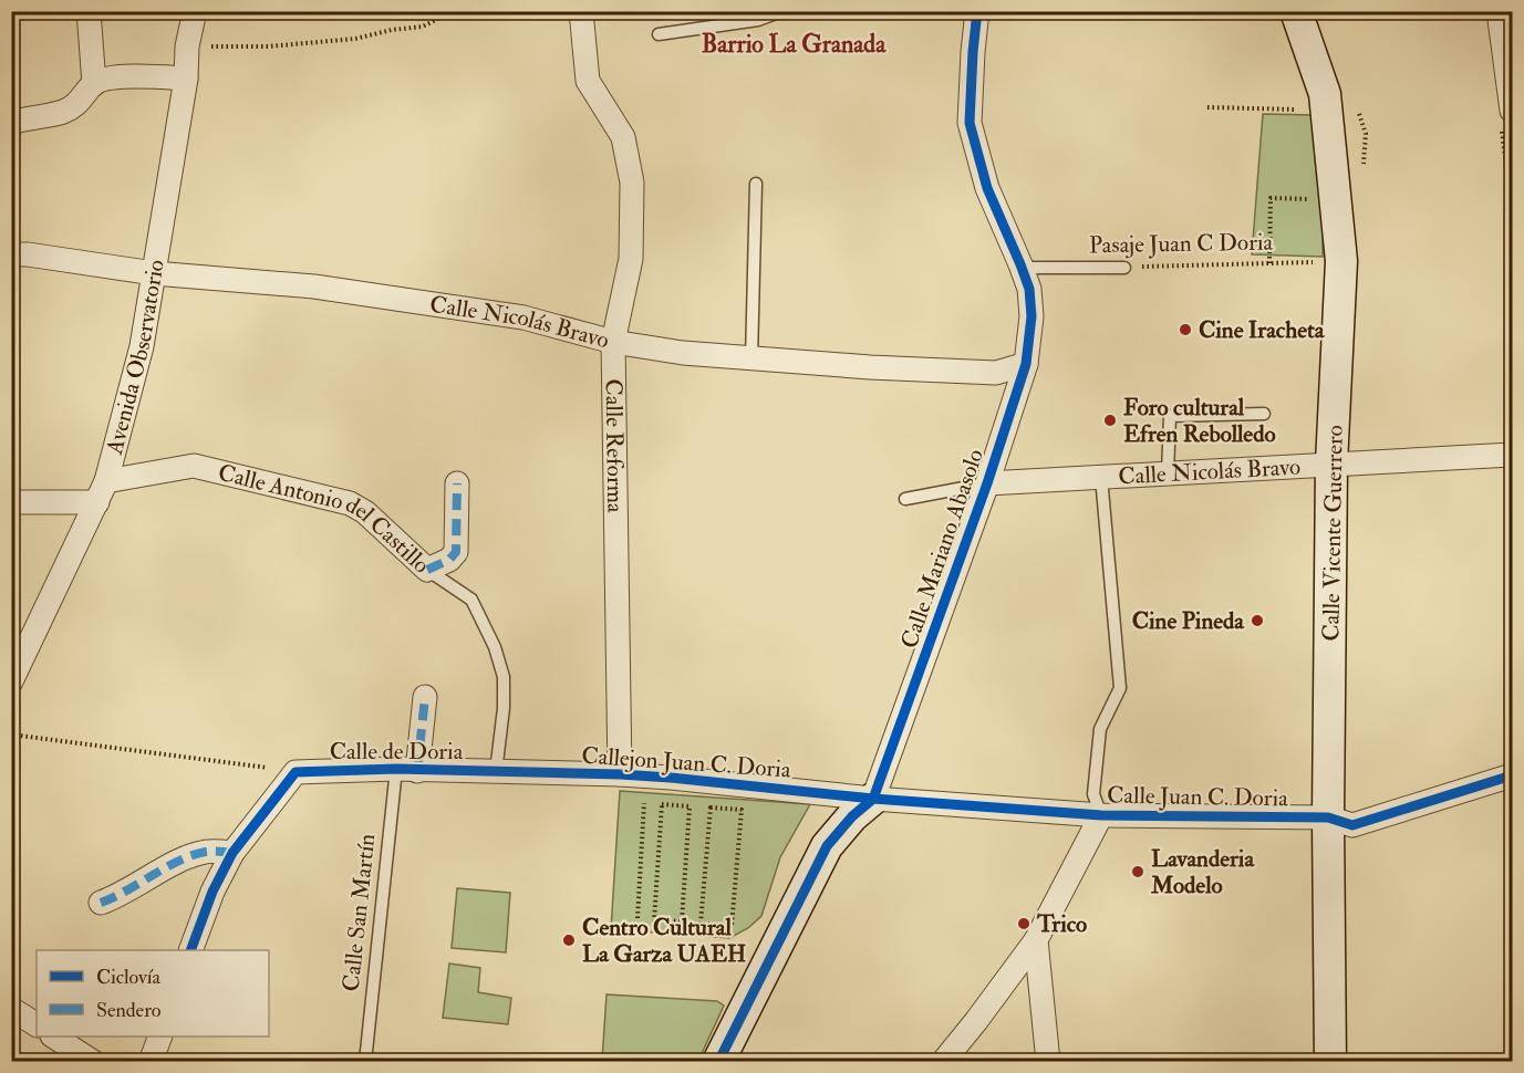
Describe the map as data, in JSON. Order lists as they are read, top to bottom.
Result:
{
  "streets": {
    "street": [
      "Calle Nicolás Bravo",
      "Avenida Observatorio",
      "Calle Reforma",
      "Calle Antonio del Castillo",
      "Calle Vicente Guerrero",
      "Calle Mariano Abasolo",
      "Calle de Doria",
      "Callejon Juan C. Doria",
      "Calle Juan C. Doria"
    ],
    "lane": ["Pasaje Juan C Doria", "Calle San Martín"]
  },
  "crossings": [
    ["Pasaje Juan C Doria", "Calle Vicente Guerrero"],
    ["Pasaje Juan C Doria", "Calle Mariano Abasolo"],
    ["Calle Nicolás Bravo", "Avenida Observatorio"],
    ["Calle Nicolás Bravo", "Calle Reforma"],
    ["Calle Nicolás Bravo", "Calle Vicente Guerrero"],
    ["Calle Nicolás Bravo", "Calle Mariano Abasolo"],
    ["Avenida Observatorio", "Calle Antonio del Castillo"],
    ["Calle Reforma", "Callejon Juan C. Doria"],
    ["Calle Antonio del Castillo", "Calle de Doria"],
    ["Calle Antonio del Castillo", "Callejon Juan C. Doria"],
    ["Calle Vicente Guerrero", "Calle Juan C. Doria"],
    ["Calle Mariano Abasolo", "Callejon Juan C. Doria"],
    ["Calle Mariano Abasolo", "Calle Juan C. Doria"],
    ["Calle de Doria", "Callejon Juan C. Doria"],
    ["Calle de Doria", "Calle San Martín"],
    ["Callejon Juan C. Doria", "Calle Juan C. Doria"]
  ],
  "districts": ["Barrio La Granada"],
  "places": [
    "Cine Iracheta",
    "Foro cultural Efren Rebolledo",
    "Cine Pineda",
    "Lavanderia Modelo",
    "Trico",
    "Centro Cultural La Garza UAEH"
  ],
  "legend": ["Ciclovía", "Sendero"]
}
